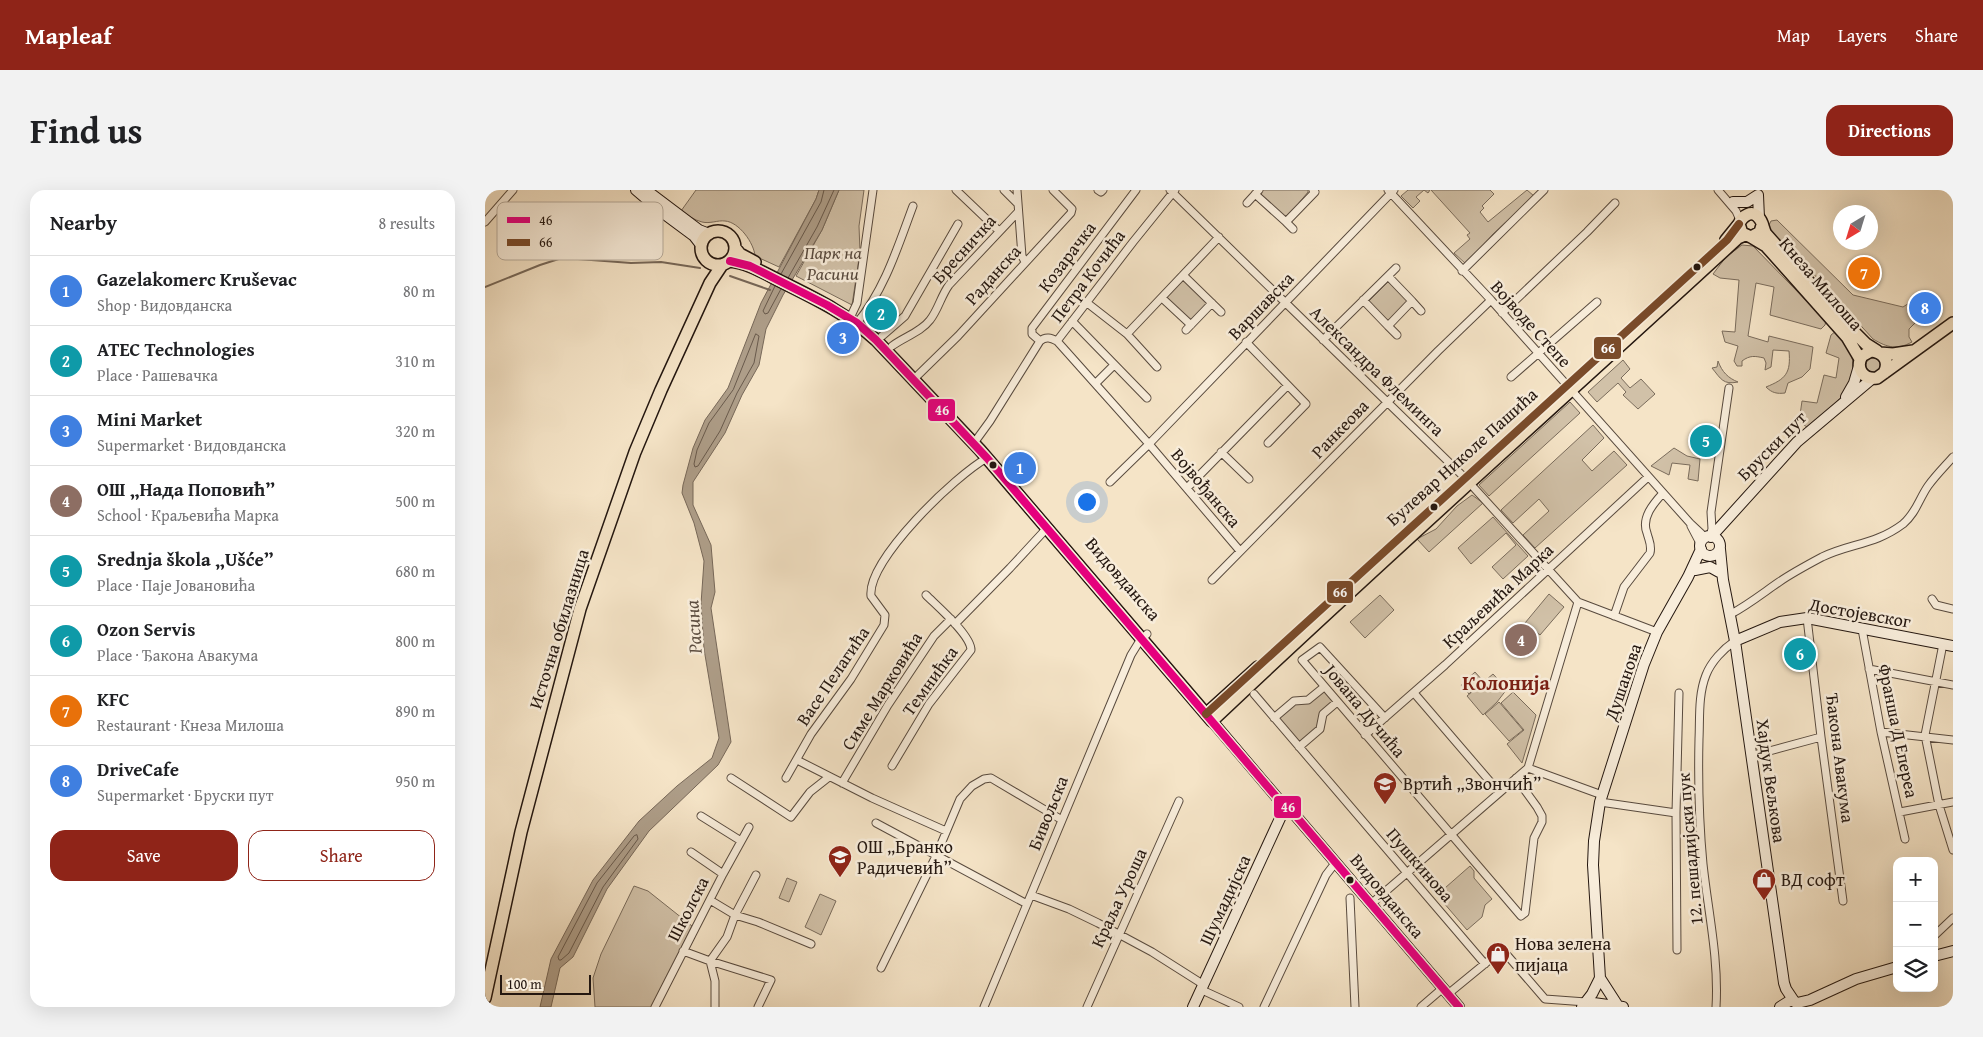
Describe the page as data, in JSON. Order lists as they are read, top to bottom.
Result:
{
  "streets": {
    "main road": [
      "Кнеза Милоша",
      "Бруски пут",
      "Булевар Николе Пашића",
      "Видовданска",
      "Достојевског",
      "Источна обилазница",
      "Душанова",
      "Хајдук Вељкова",
      "Шумадијска"
    ],
    "street": [
      "Бресничка",
      "Козарачка",
      "Раданска",
      "Петра Кочића",
      "Варшавска",
      "Војводе Степе",
      "Александра Флеминга",
      "Ранкеова",
      "Војвођанска",
      "Краљевића Марка",
      "Васе Пелагића",
      "Темнићка",
      "Симе Марковића",
      "Јована Дучића",
      "Франша Д Епереа",
      "Ђакона Авакума",
      "Бивољска",
      "12. пешадијски пук",
      "Пушкинова",
      "Краља Уроша",
      "Школска"
    ]
  },
  "crossings": [
    ["Бресничка", "Видовданска"],
    ["Козарачка", "Петра Кочића"],
    ["Раданска", "Видовданска"],
    ["Петра Кочића", "Александра Флеминга"],
    ["Петра Кочића", "Војвођанска"],
    ["Петра Кочића", "Видовданска"],
    ["Кнеза Милоша", "Бруски пут"],
    ["Кнеза Милоша", "Булевар Николе Пашића"],
    ["Варшавска", "Војводе Степе"],
    ["Варшавска", "Александра Флеминга"],
    ["Варшавска", "Војвођанска"],
    ["Војводе Степе", "Ранкеова"],
    ["Војводе Степе", "Бруски пут"],
    ["Војводе Степе", "Булевар Николе Пашића"],
    ["Војводе Степе", "Краљевића Марка"],
    ["Војводе Степе", "Душанова"],
    ["Александра Флеминга", "Ранкеова"],
    ["Александра Флеминга", "Булевар Николе Пашића"],
    ["Александра Флеминга", "Краљевића Марка"],
    ["Александра Флеминга", "Душанова"],
    ["Ранкеова", "Војвођанска"],
    ["Бруски пут", "Душанова"],
    ["Булевар Николе Пашића", "Видовданска"],
    ["Видовданска", "Васе Пелагића"],
    ["Видовданска", "Симе Марковића"],
    ["Видовданска", "Бивољска"],
    ["Видовданска", "Шумадијска"],
    ["Краљевића Марка", "Јована Дучића"],
    ["Достојевског", "Франша Д Епереа"],
    ["Достојевског", "Ђакона Авакума"],
    ["Достојевског", "Хајдук Вељкова"],
    ["Достојевског", "12. пешадијски пук"],
    ["Темнићка", "Симе Марковића"],
    ["Хајдук Вељкова", "12. пешадијски пук"]
  ],
  "districts": ["Колонија"],
  "water": ["Расина"],
  "parks": ["Парк на Расини"],
  "places": {
    "school or university": ["Вртић „Звончић”", "ОШ „Бранко Радичевић”"],
    "shop": ["ВД софт", "Нова зелена пијаца"]
  },
  "lines": ["transit line 66", "transit line 46"],
  "legend": ["46", "66"],
  "scale_bar": "100 m",
  "north": "bottom left",
  "page": {
    "header": "Mapleaf",
    "nav": ["Map", "Layers", "Share"],
    "title": "Find us",
    "buttons": [
      "Directions",
      ["Save", "Share"]
    ],
    "heading": ["Nearby", "8 results"],
    "list": [
      {
        "mark": "1",
        "name": "Gazelakomerc Kruševac",
        "note": "Shop · Видовданска",
        "value": "80 m"
      },
      {
        "mark": "2",
        "name": "ATEC Technologies",
        "note": "Place · Рашевачка",
        "value": "310 m"
      },
      {
        "mark": "3",
        "name": "Mini Market",
        "note": "Supermarket · Видовданска",
        "value": "320 m"
      },
      {
        "mark": "4",
        "name": "ОШ „Нада Поповић”",
        "note": "School · Краљевића Марка",
        "value": "500 m"
      },
      {
        "mark": "5",
        "name": "Srednja škola „Ušće”",
        "note": "Place · Паје Јовановића",
        "value": "680 m"
      },
      {
        "mark": "6",
        "name": "Ozon Servis",
        "note": "Place · Ђакона Авакума",
        "value": "800 m"
      },
      {
        "mark": "7",
        "name": "KFC",
        "note": "Restaurant · Кнеза Милоша",
        "value": "890 m"
      },
      {
        "mark": "8",
        "name": "DriveCafe",
        "note": "Supermarket · Бруски пут",
        "value": "950 m"
      }
    ],
    "pins": [
      "7",
      "8",
      "2",
      "3",
      "5",
      "1",
      "4",
      "6"
    ],
    "map_buttons": ["+", "−"],
    "scale": "100 m"
  }
}
